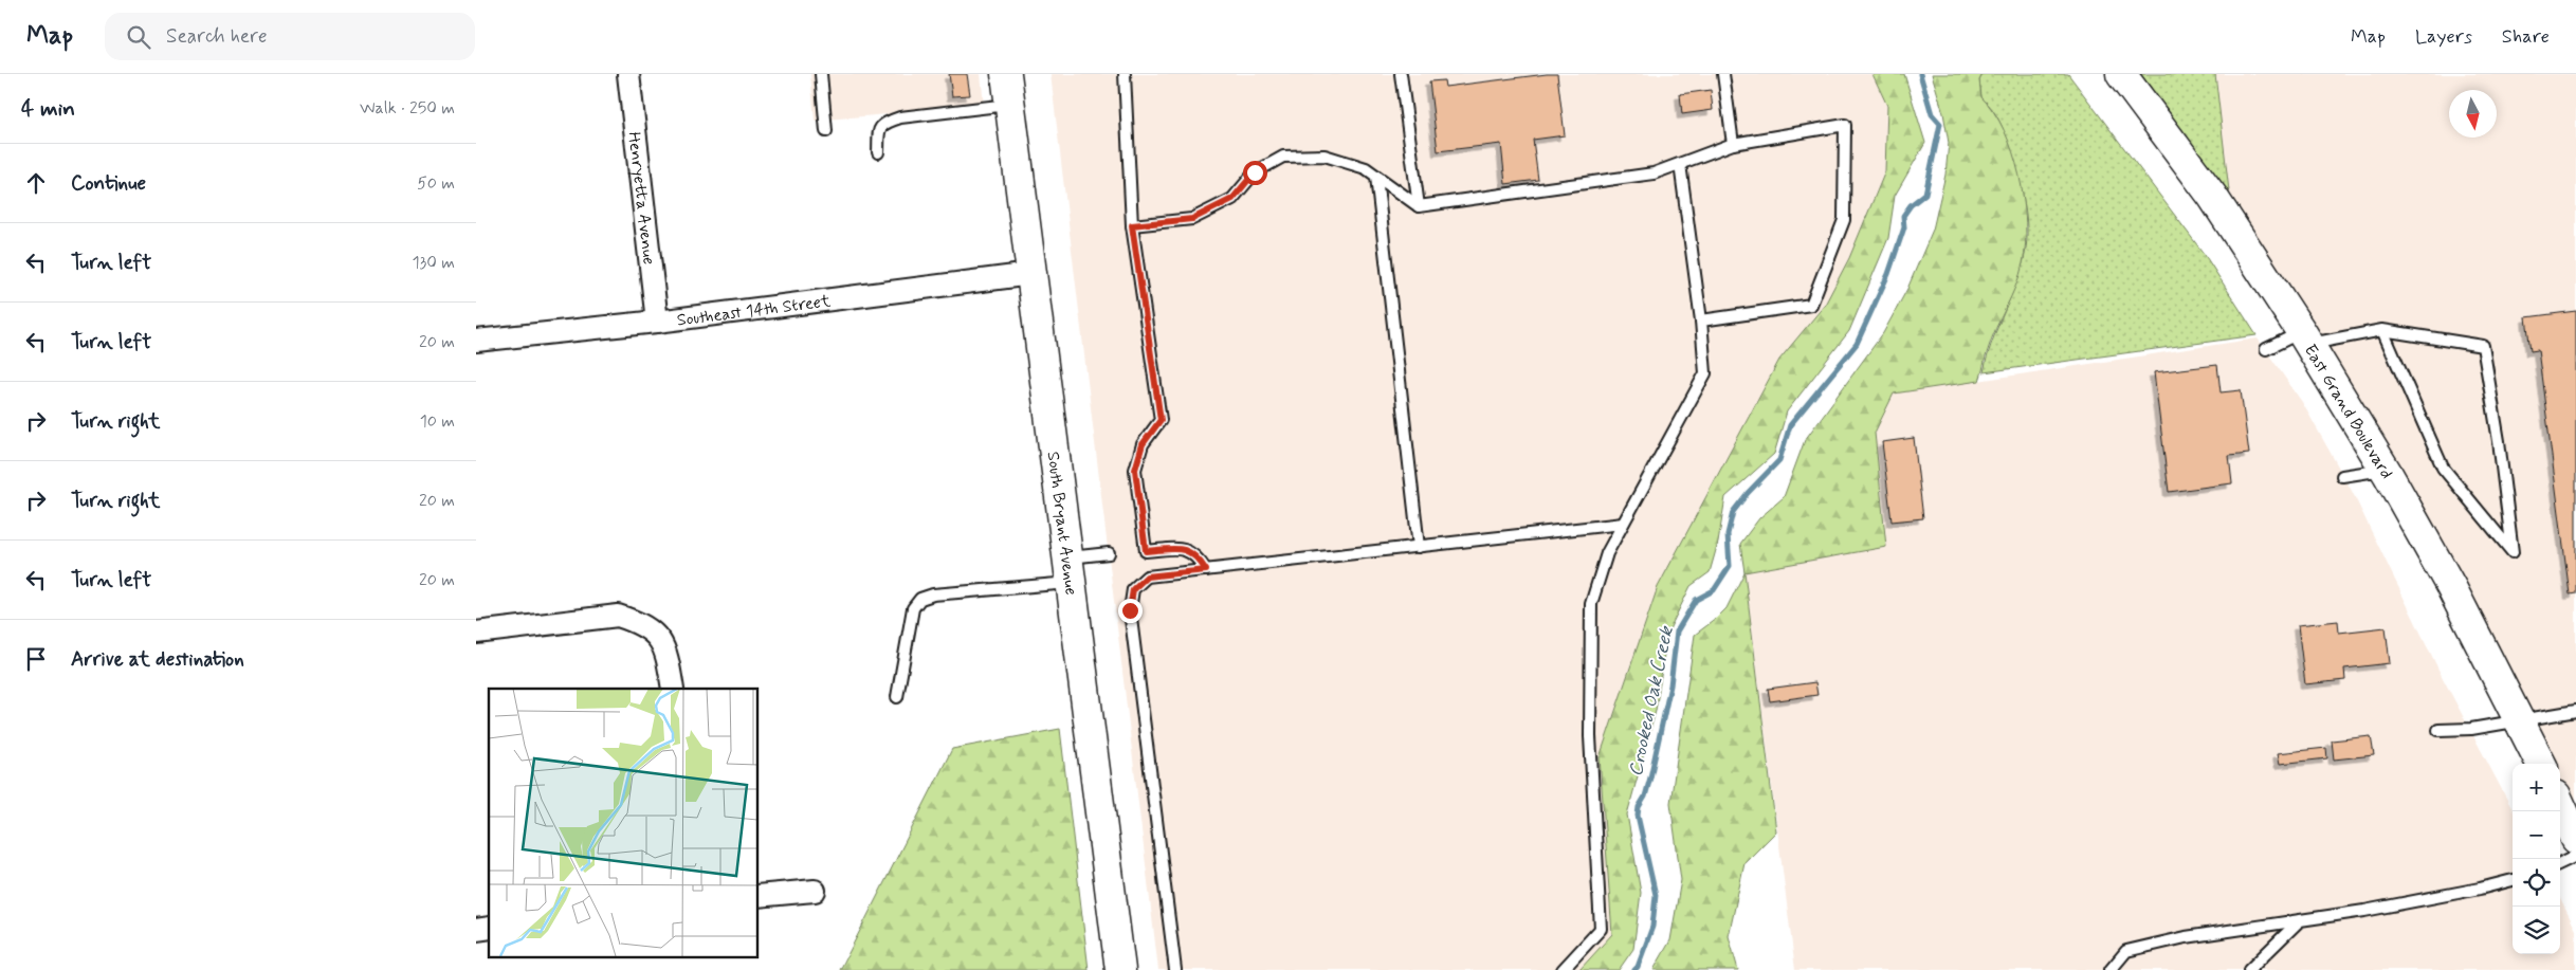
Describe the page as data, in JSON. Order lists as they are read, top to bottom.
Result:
{
  "streets": {
    "street": [
      "Henryetta Avenue",
      "Southeast 14th Street",
      "East Grand Boulevard",
      "South Bryant Avenue"
    ]
  },
  "crossings": [
    ["Henryetta Avenue", "Southeast 14th Street"],
    ["Southeast 14th Street", "South Bryant Avenue"]
  ],
  "water": ["Crooked Oak Creek"],
  "north": "bottom",
  "page": {
    "header": "Map",
    "search": "Search here",
    "nav": ["Map", "Layers", "Share"],
    "heading": ["4 min", "Walk · 250 m"],
    "list": [
      ["Continue", "50 m"],
      ["Turn left", "130 m"],
      ["Turn left", "20 m"],
      ["Turn right", "10 m"],
      ["Turn right", "20 m"],
      ["Turn left", "20 m"],
      "Arrive at destination"
    ],
    "map_buttons": ["+", "−"]
  }
}
